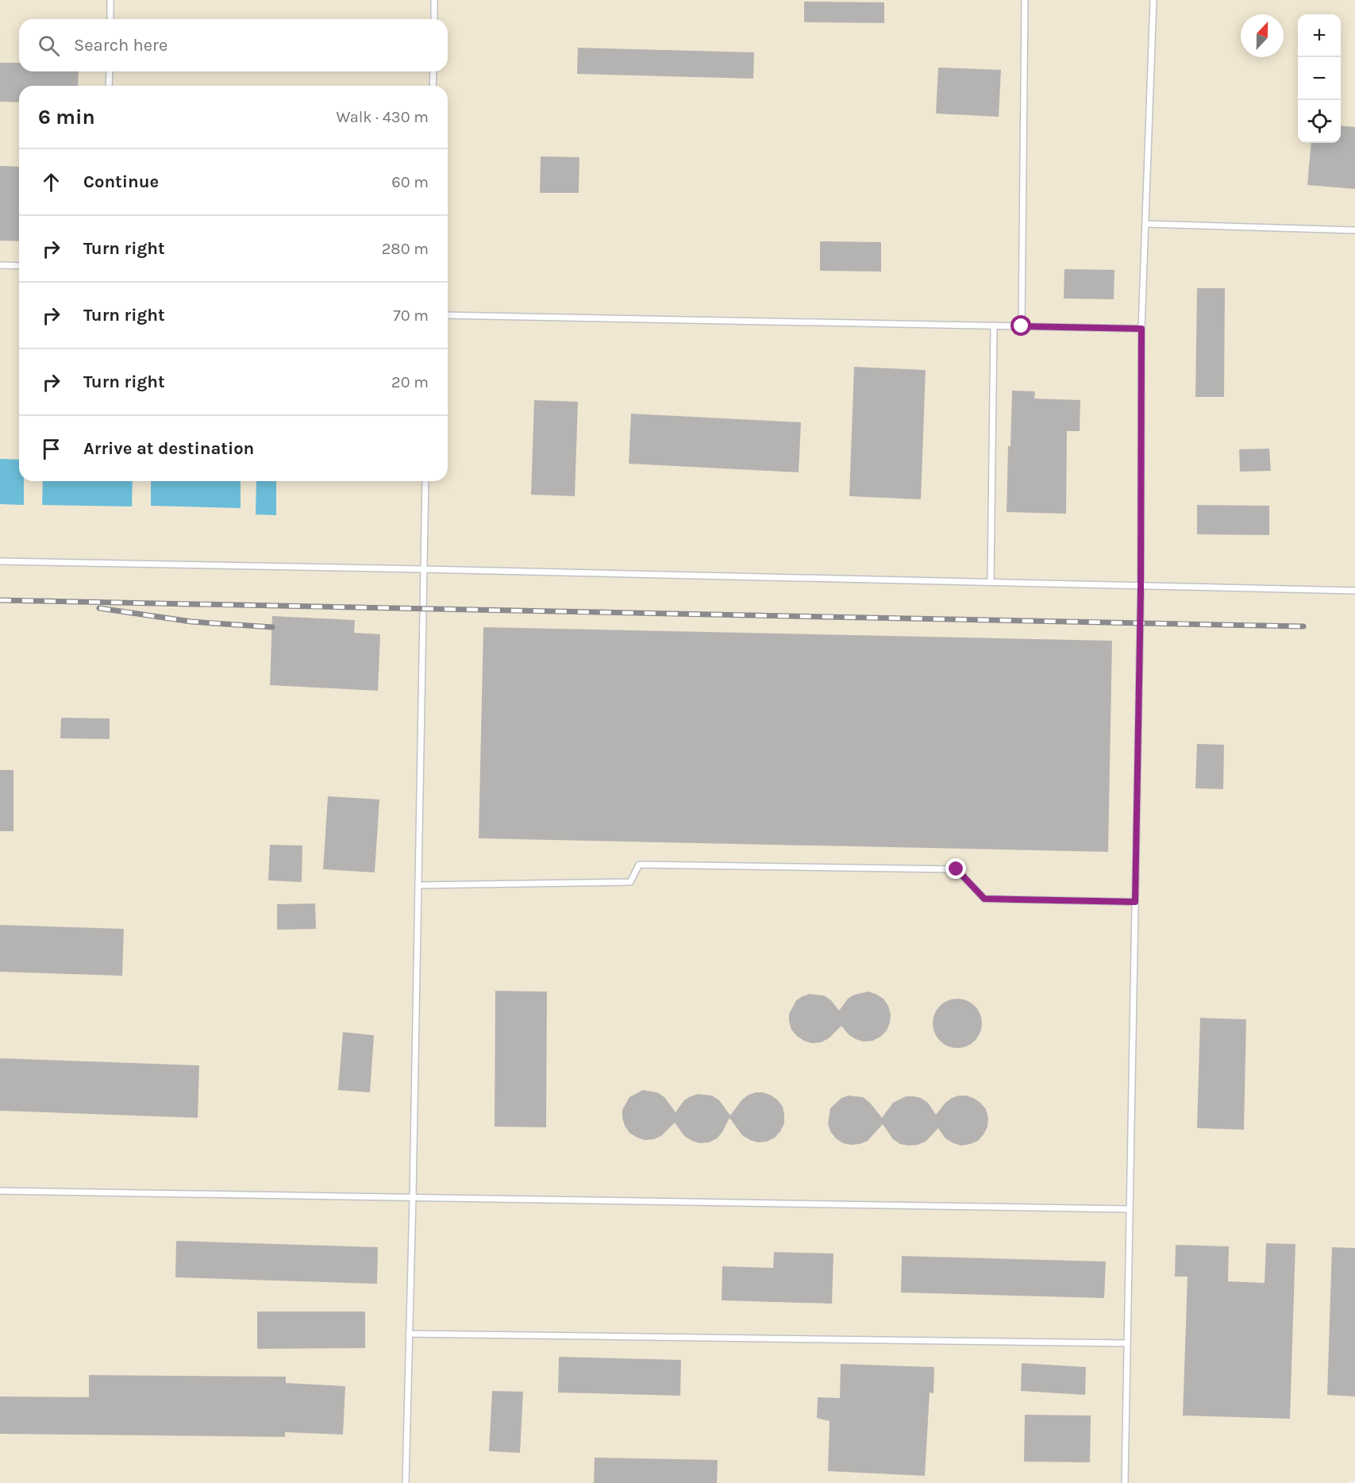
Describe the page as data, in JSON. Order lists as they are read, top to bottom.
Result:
{
  "north": "top",
  "page": {
    "map_buttons": ["+", "−"],
    "search": "Search here",
    "heading": ["6 min", "Walk · 430 m"],
    "list": [
      ["Continue", "60 m"],
      ["Turn right", "280 m"],
      ["Turn right", "70 m"],
      ["Turn right", "20 m"],
      "Arrive at destination"
    ]
  }
}
